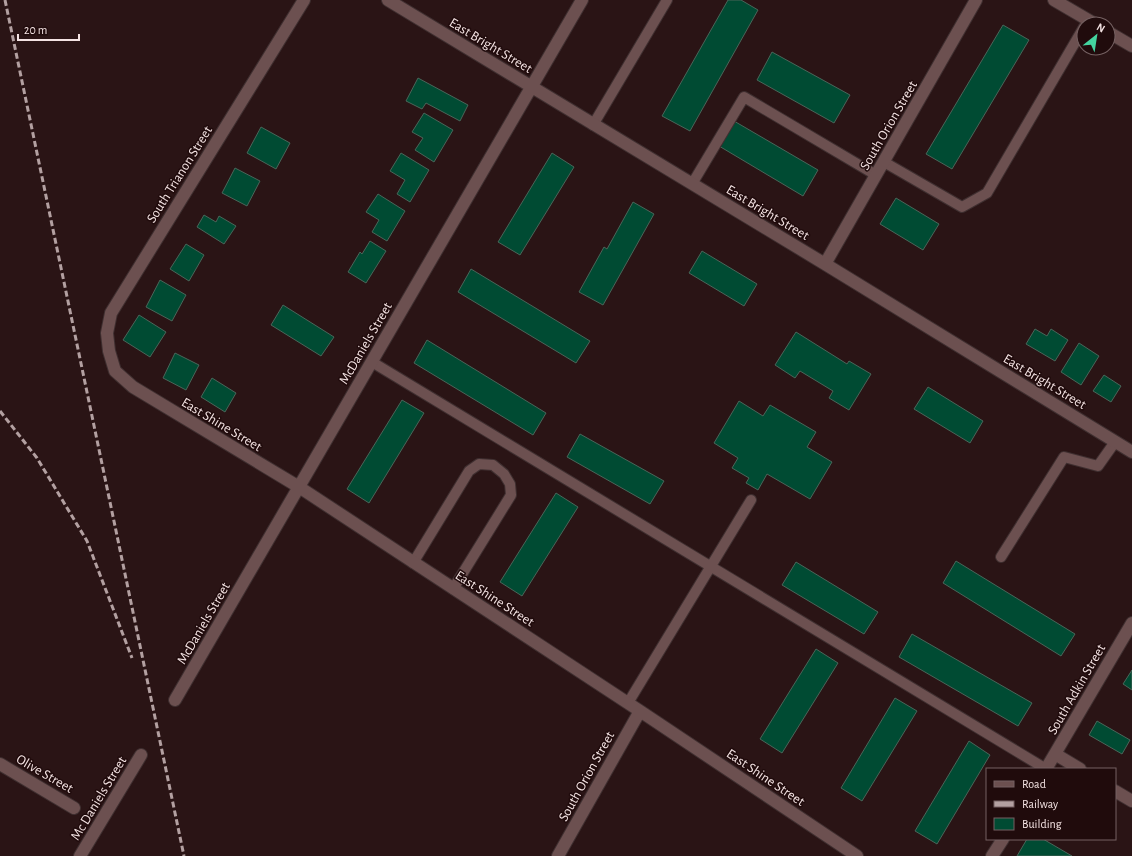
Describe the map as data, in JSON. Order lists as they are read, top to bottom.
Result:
{
  "streets": {
    "street": [
      "East Bright Street",
      "South Orion Street",
      "South Trianon Street",
      "McDaniels Street",
      "East Shine Street",
      "South Adkin Street",
      "Olive Street",
      "Mc Daniels Street"
    ]
  },
  "crossings": [
    ["East Bright Street", "South Orion Street"],
    ["East Bright Street", "McDaniels Street"],
    ["South Orion Street", "East Shine Street"],
    ["South Trianon Street", "East Shine Street"],
    ["McDaniels Street", "East Shine Street"]
  ],
  "legend": ["Road", "Railway", "Building"],
  "scale_bar": "20 m",
  "north": "top right"
}
